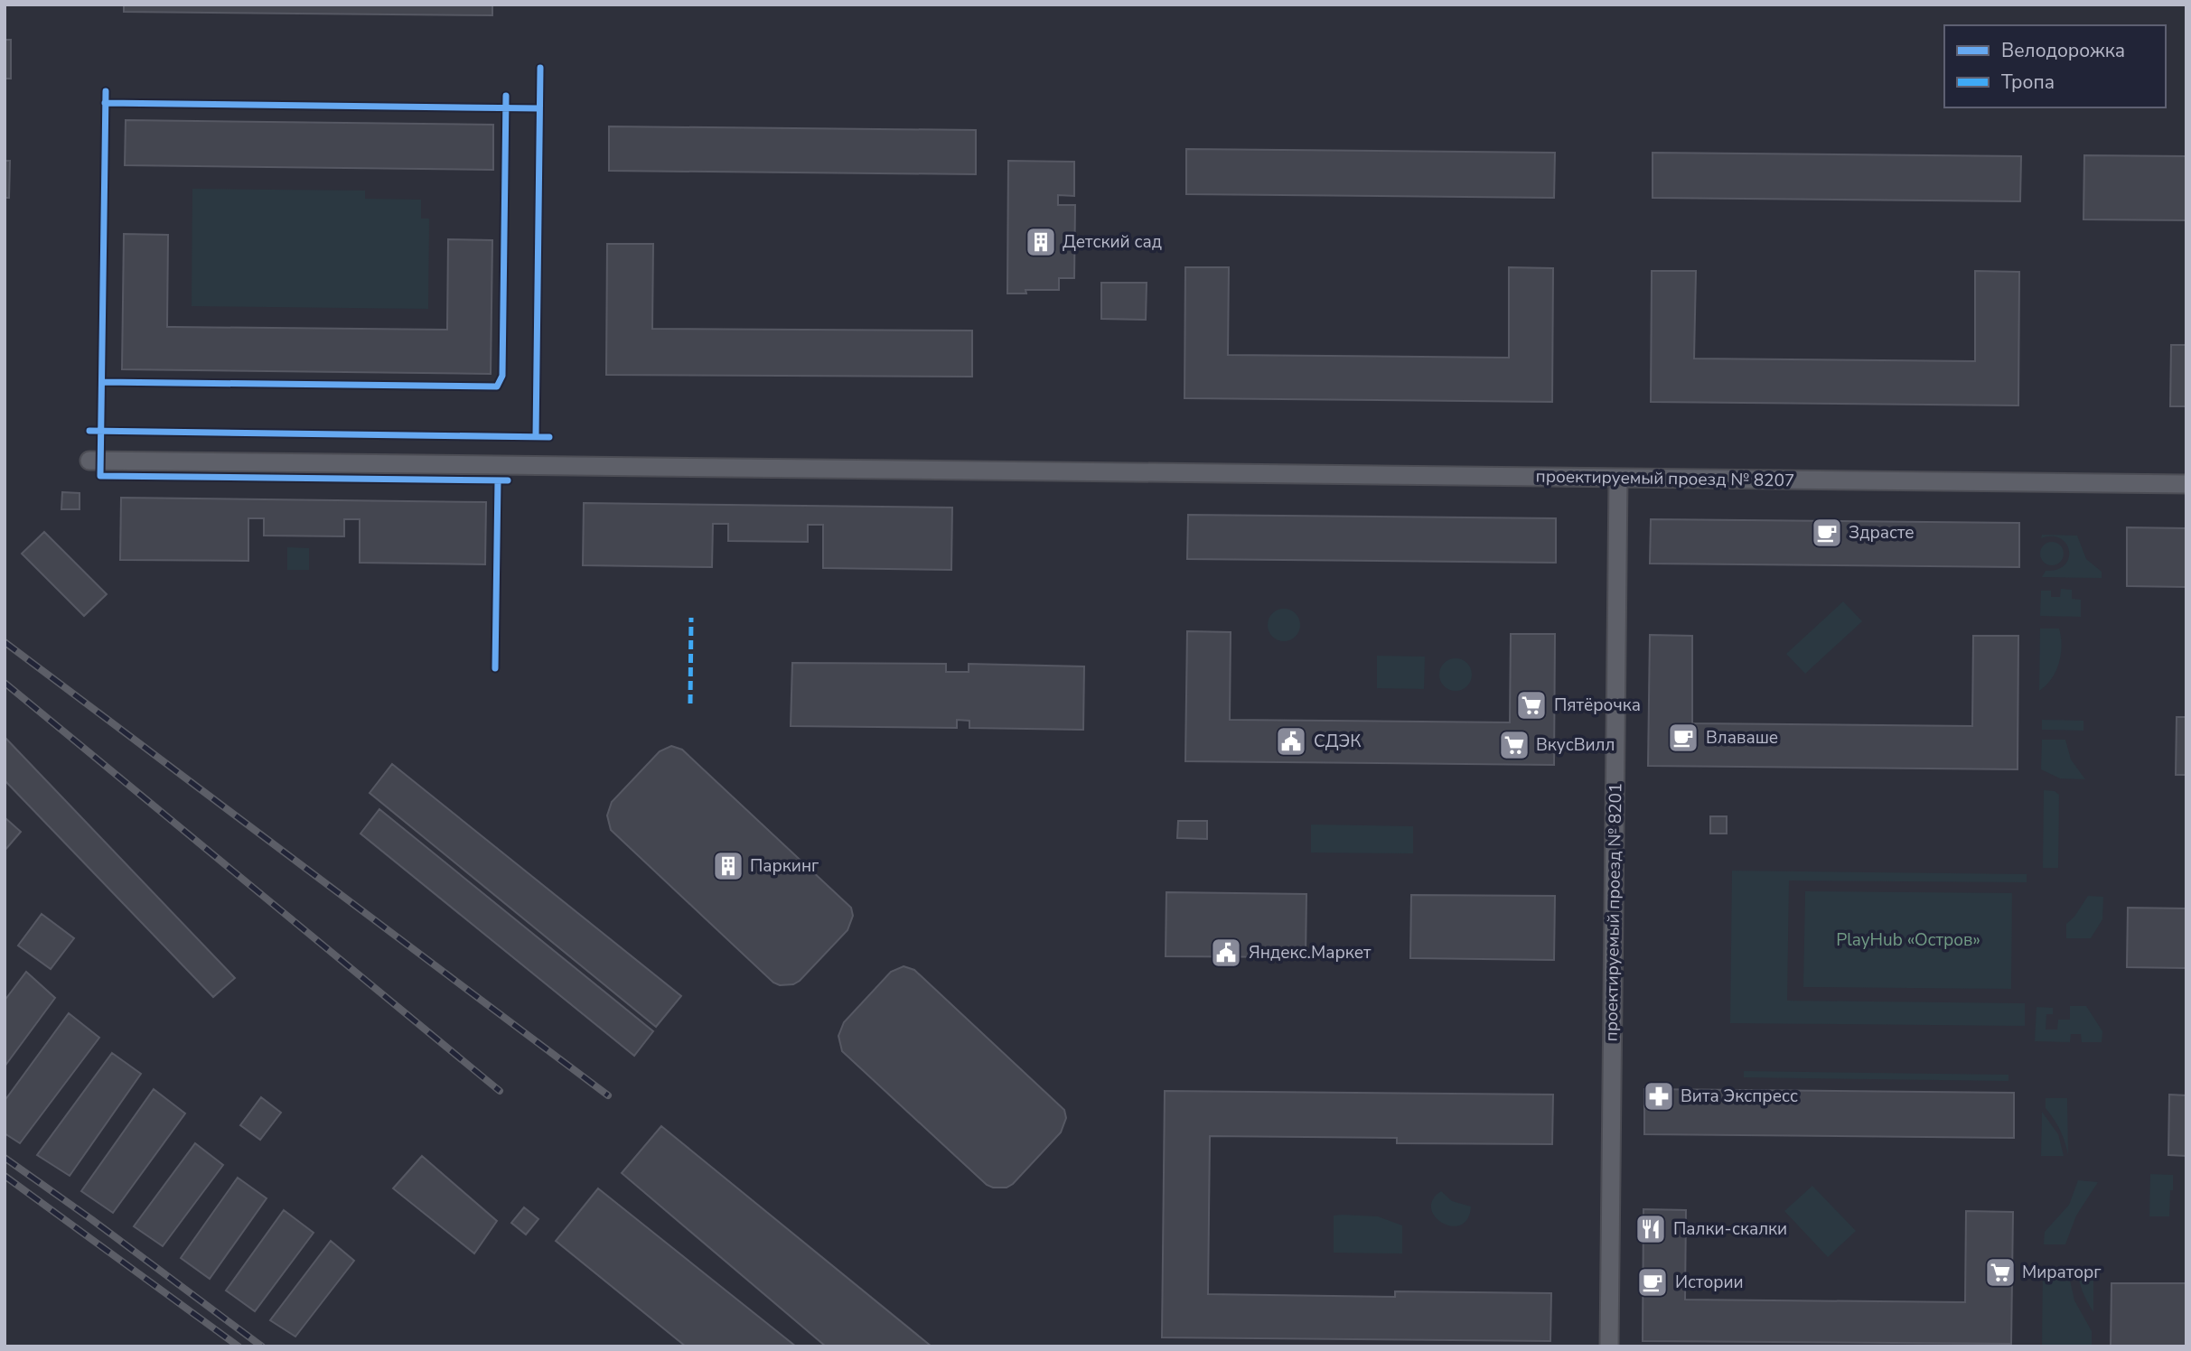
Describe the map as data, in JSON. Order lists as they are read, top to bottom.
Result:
{
  "streets": {
    "street": ["проектируемый проезд № 8207", "проектируемый проезд № 8201"]
  },
  "crossings": [
    ["проектируемый проезд № 8207", "проектируемый проезд № 8201"]
  ],
  "parks": ["PlayHub «Остров»"],
  "places": {
    "building": ["Детский сад", "Паркинг"],
    "cafe": ["Здрасте", "Влаваше", "Истории"],
    "supermarket": ["Пятёрочка", "ВкусВилл", "Мираторг"],
    "public building": ["СДЭК", "Яндекс.Маркет"],
    "pharmacy": ["Вита Экспресс"],
    "restaurant": ["Палки-скалки"]
  },
  "legend": ["Велодорожка", "Тропа"]
}
